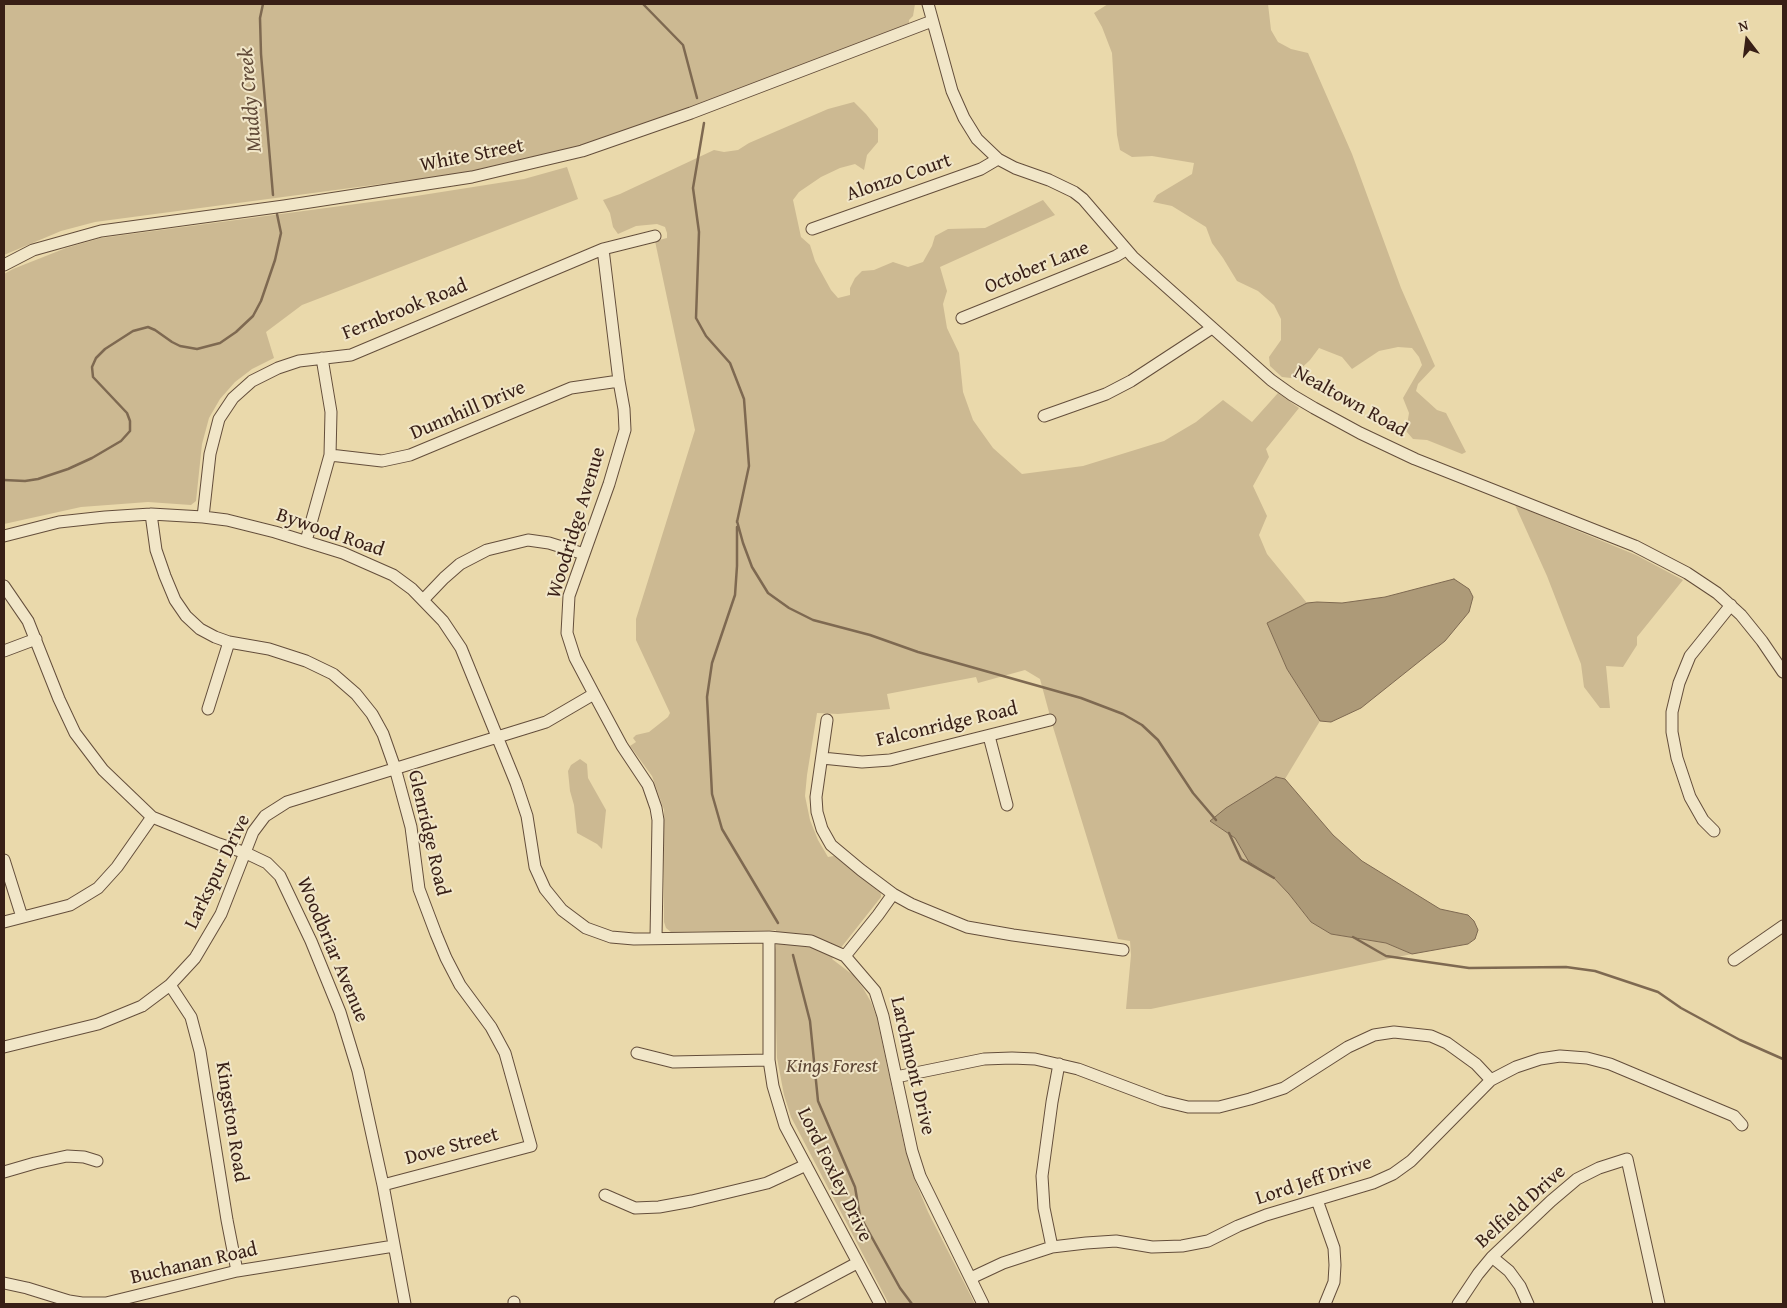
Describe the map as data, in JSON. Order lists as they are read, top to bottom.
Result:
{
  "streets": {
    "street": [
      "White Street",
      "Alonzo Court",
      "October Lane",
      "Fernbrook Road",
      "Nealtown Road",
      "Dunnhill Drive",
      "Woodridge Avenue",
      "Bywood Road",
      "Falconridge Road",
      "Glenridge Road",
      "Larkspur Drive",
      "Woodbriar Avenue",
      "Larchmont Drive",
      "Kingston Road",
      "Dove Street",
      "Lord Foxley Drive",
      "Lord Jeff Drive",
      "Belfield Drive",
      "Buchanan Road"
    ]
  },
  "crossings": [
    ["White Street", "Nealtown Road"],
    ["Alonzo Court", "Nealtown Road"],
    ["October Lane", "Nealtown Road"],
    ["Fernbrook Road", "Woodridge Avenue"],
    ["Fernbrook Road", "Bywood Road"],
    ["Dunnhill Drive", "Woodridge Avenue"],
    ["Woodridge Avenue", "Larkspur Drive"],
    ["Woodridge Avenue", "Larchmont Drive"],
    ["Bywood Road", "Glenridge Road"],
    ["Bywood Road", "Larkspur Drive"],
    ["Bywood Road", "Larchmont Drive"],
    ["Glenridge Road", "Larkspur Drive"],
    ["Glenridge Road", "Dove Street"],
    ["Larkspur Drive", "Woodbriar Avenue"],
    ["Larkspur Drive", "Kingston Road"],
    ["Woodbriar Avenue", "Dove Street"],
    ["Woodbriar Avenue", "Buchanan Road"],
    ["Larchmont Drive", "Lord Foxley Drive"],
    ["Larchmont Drive", "Lord Jeff Drive"],
    ["Kingston Road", "Buchanan Road"]
  ],
  "water": ["Muddy Creek"],
  "parks": ["Kings Forest"],
  "north": "top"
}
